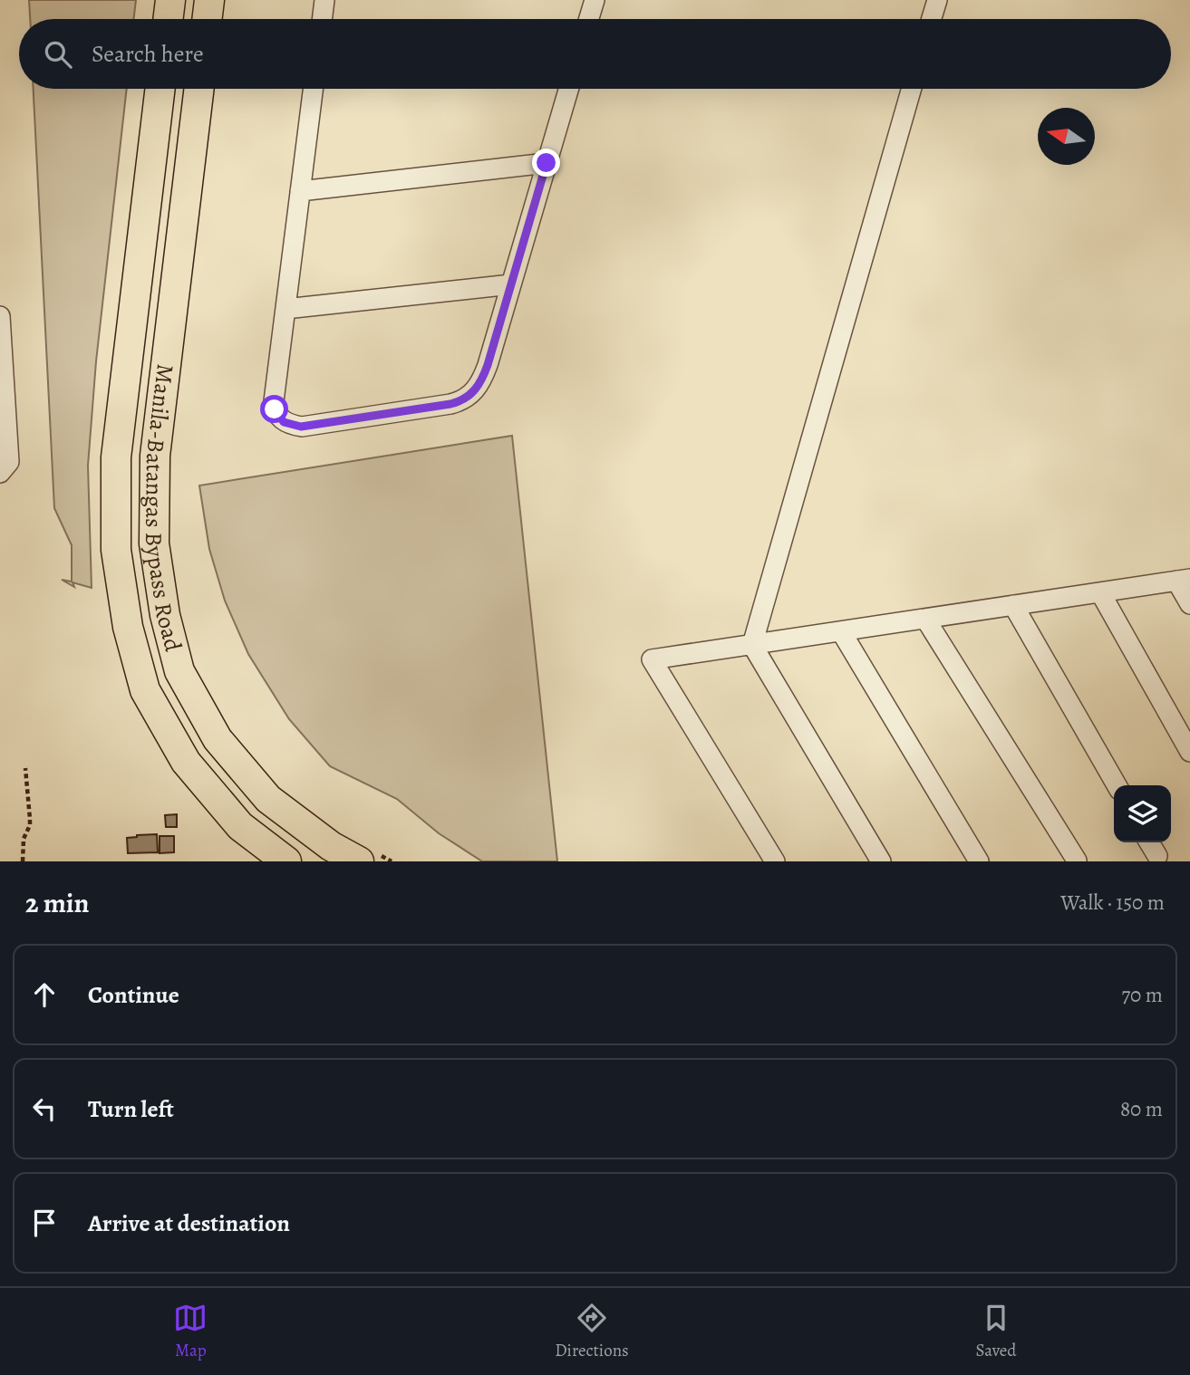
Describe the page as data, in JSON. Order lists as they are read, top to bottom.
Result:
{
  "streets": {
    "highway": ["Manila-Batangas Bypass Road"]
  },
  "north": "left",
  "page": {
    "search": "Search here",
    "heading": ["2 min", "Walk · 150 m"],
    "list": [
      ["Continue", "70 m"],
      ["Turn left", "80 m"],
      "Arrive at destination"
    ],
    "nav": ["Map", "Directions", "Saved"]
  }
}
